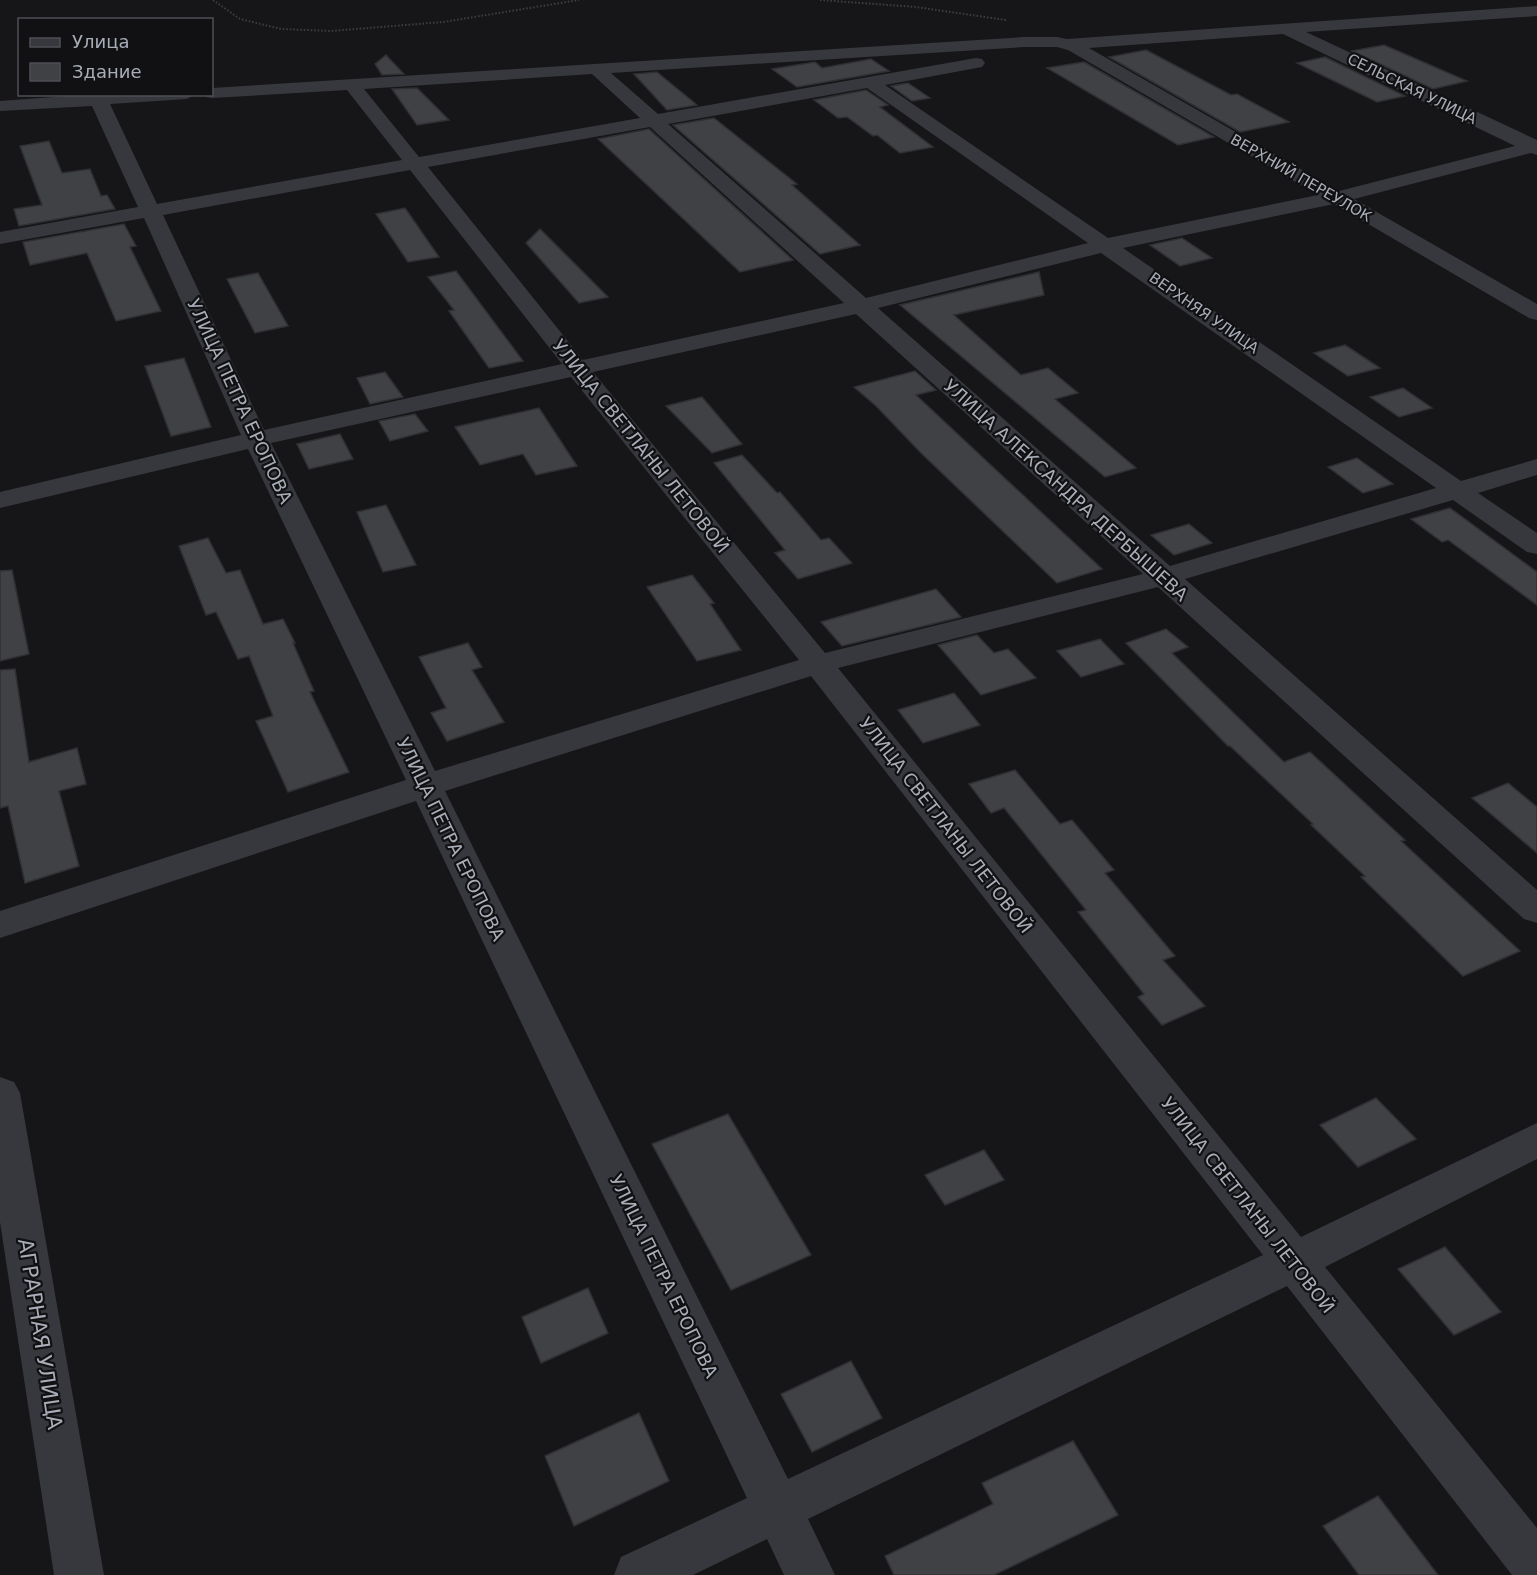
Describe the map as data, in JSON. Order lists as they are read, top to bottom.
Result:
{
  "streets": {
    "street": [
      "СЕЛЬСКАЯ УЛИЦА",
      "ВЕРХНИЙ ПЕРЕУЛОК",
      "ВЕРХНЯЯ УЛИЦА",
      "УЛИЦА ПЕТРА ЕРОПОВА",
      "УЛИЦА СВЕТЛАНЫ ЛЕТОВОЙ",
      "УЛИЦА АЛЕКСАНДРА ДЕРБЫШЕВА",
      "АГРАРНАЯ УЛИЦА"
    ]
  },
  "legend": ["Улица", "Здание"]
}
